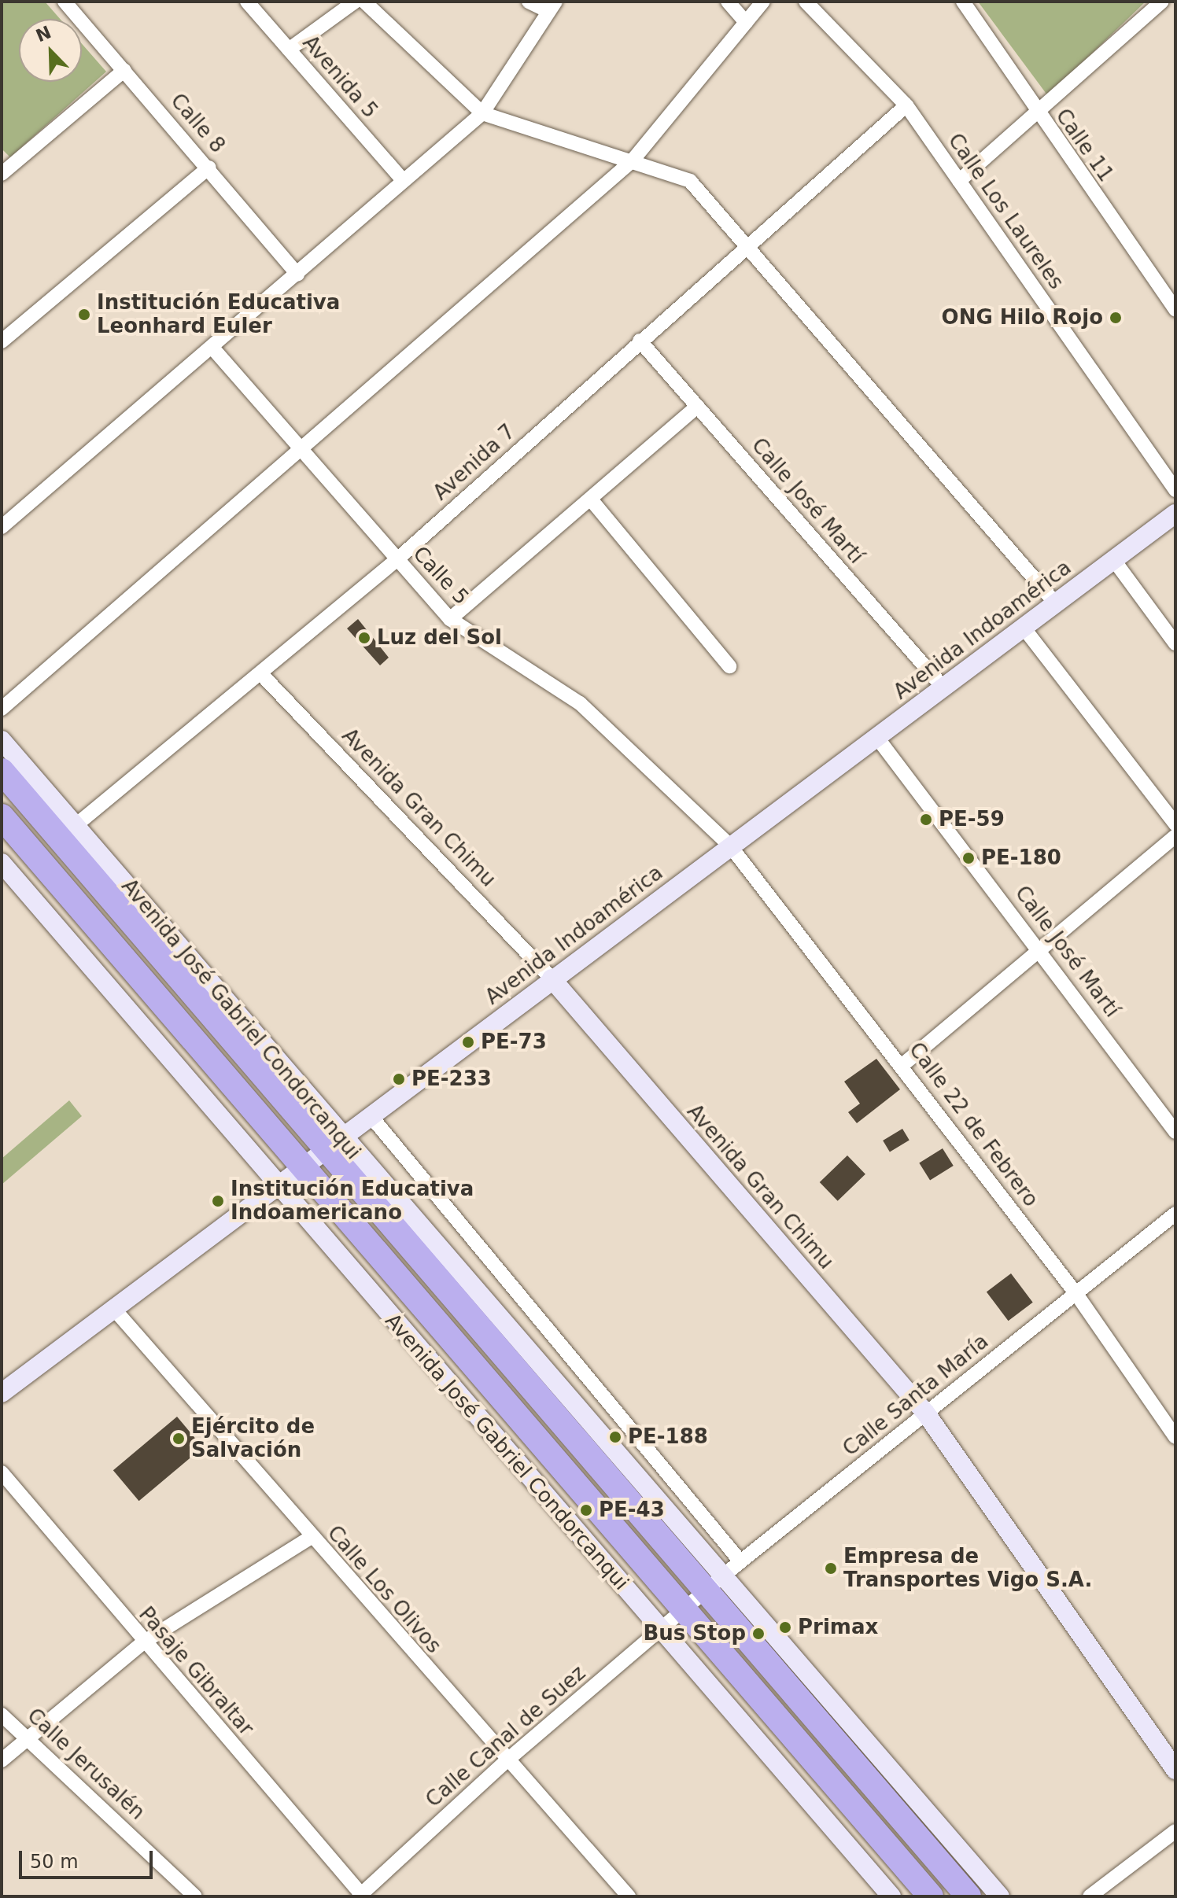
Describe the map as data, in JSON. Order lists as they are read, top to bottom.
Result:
{
  "streets": {
    "highway": ["Avenida José Gabriel Condorcanqui"],
    "street": [
      "Avenida 5",
      "Calle 8",
      "Calle 11",
      "Calle Los Laureles",
      "Avenida 7",
      "Calle José Martí",
      "Calle 5",
      "Avenida Indoamérica",
      "Avenida Gran Chimu",
      "Calle 22 de Febrero",
      "Calle Santa María",
      "Calle Los Olivos",
      "Pasaje Gibraltar",
      "Calle Canal de Suez",
      "Calle Jerusalén"
    ]
  },
  "crossings": [
    ["Calle Los Laureles", "Avenida 7"],
    ["Avenida 7", "Calle José Martí"],
    ["Avenida 7", "Calle 5"],
    ["Avenida 7", "Avenida Gran Chimu"],
    ["Avenida 7", "Avenida José Gabriel Condorcanqui"],
    ["Calle José Martí", "Avenida Indoamérica"],
    ["Calle 5", "Avenida Indoamérica"],
    ["Calle 5", "Calle 22 de Febrero"],
    ["Avenida Indoamérica", "Avenida Gran Chimu"],
    ["Avenida Indoamérica", "Avenida José Gabriel Condorcanqui"],
    ["Avenida Indoamérica", "Calle 22 de Febrero"],
    ["Avenida Indoamérica", "Calle Los Olivos"],
    ["Avenida Gran Chimu", "Calle Santa María"],
    ["Avenida José Gabriel Condorcanqui", "Calle Santa María"],
    ["Avenida José Gabriel Condorcanqui", "Calle Canal de Suez"],
    ["Calle 22 de Febrero", "Calle Santa María"],
    ["Calle Santa María", "Calle Canal de Suez"],
    ["Calle Los Olivos", "Calle Canal de Suez"],
    ["Pasaje Gibraltar", "Calle Canal de Suez"]
  ],
  "places": [
    "Institución Educativa Leonhard Euler",
    "ONG Hilo Rojo",
    "Luz del Sol",
    "PE-59",
    "PE-180",
    "PE-73",
    "PE-233",
    "Institución Educativa Indoamericano",
    "PE-188",
    "Ejército de Salvación",
    "PE-43",
    "Empresa de Transportes Vigo S.A.",
    "Primax",
    "Bus Stop"
  ],
  "scale_bar": "50 m",
  "north": "top left"
}
